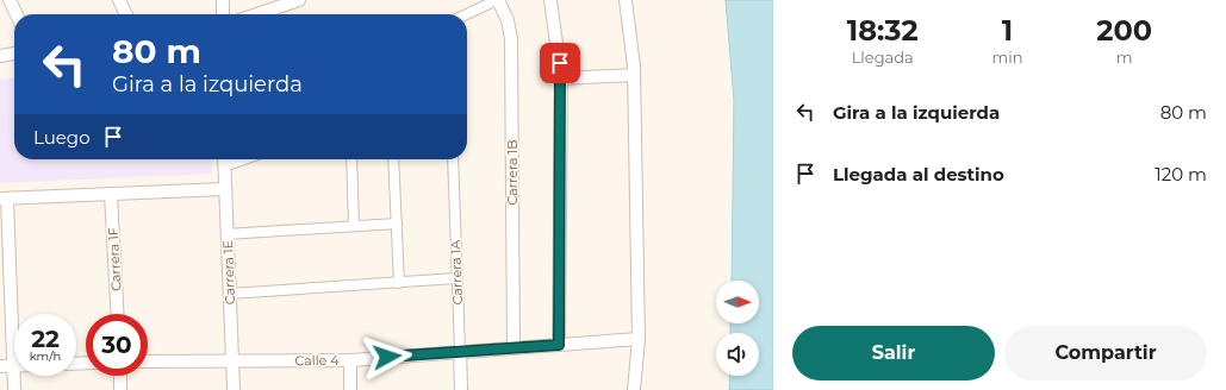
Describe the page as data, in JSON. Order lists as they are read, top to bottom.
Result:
{
  "streets": {
    "street": [
      "Carrera 1B",
      "Carrera 1F",
      "Carrera 1E",
      "Carrera 1A",
      "Calle 4"
    ]
  },
  "crossings": [
    ["Carrera 1B", "Calle 4"],
    ["Carrera 1E", "Calle 4"],
    ["Carrera 1A", "Calle 4"]
  ],
  "north": "right",
  "page": {
    "eta": [
      "18:32",
      "Llegada",
      "1",
      "min",
      "200",
      "m"
    ],
    "turn": ["80 m", "Gira a la izquierda"],
    "list": [
      {
        "name": "Gira a la izquierda",
        "value": "80 m"
      },
      {
        "name": "Llegada al destino",
        "value": "120 m"
      }
    ],
    "then": "Luego",
    "speed": "22 km/h",
    "limit": "30",
    "buttons": ["Salir", "Compartir"]
  }
}
